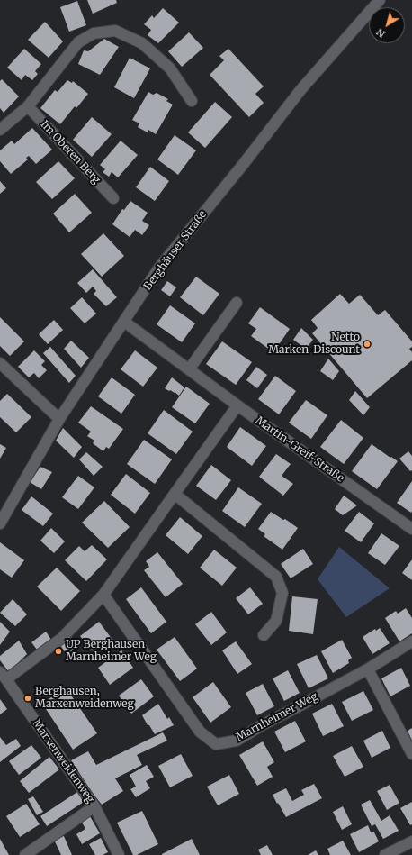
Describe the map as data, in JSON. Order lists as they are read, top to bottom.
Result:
{
  "streets": {
    "street": [
      "Im Oberen Berg",
      "Berghäuser Straße",
      "Martin-Greif-Straße",
      "Marnheimer Weg",
      "Marxenweidenweg"
    ]
  },
  "crossings": [
    ["Berghäuser Straße", "Martin-Greif-Straße"]
  ],
  "places": ["Netto Marken-Discount", "UP Berghausen Marnheimer Weg", "Berghausen, Marxenweidenweg"],
  "north": "bottom left"
}
